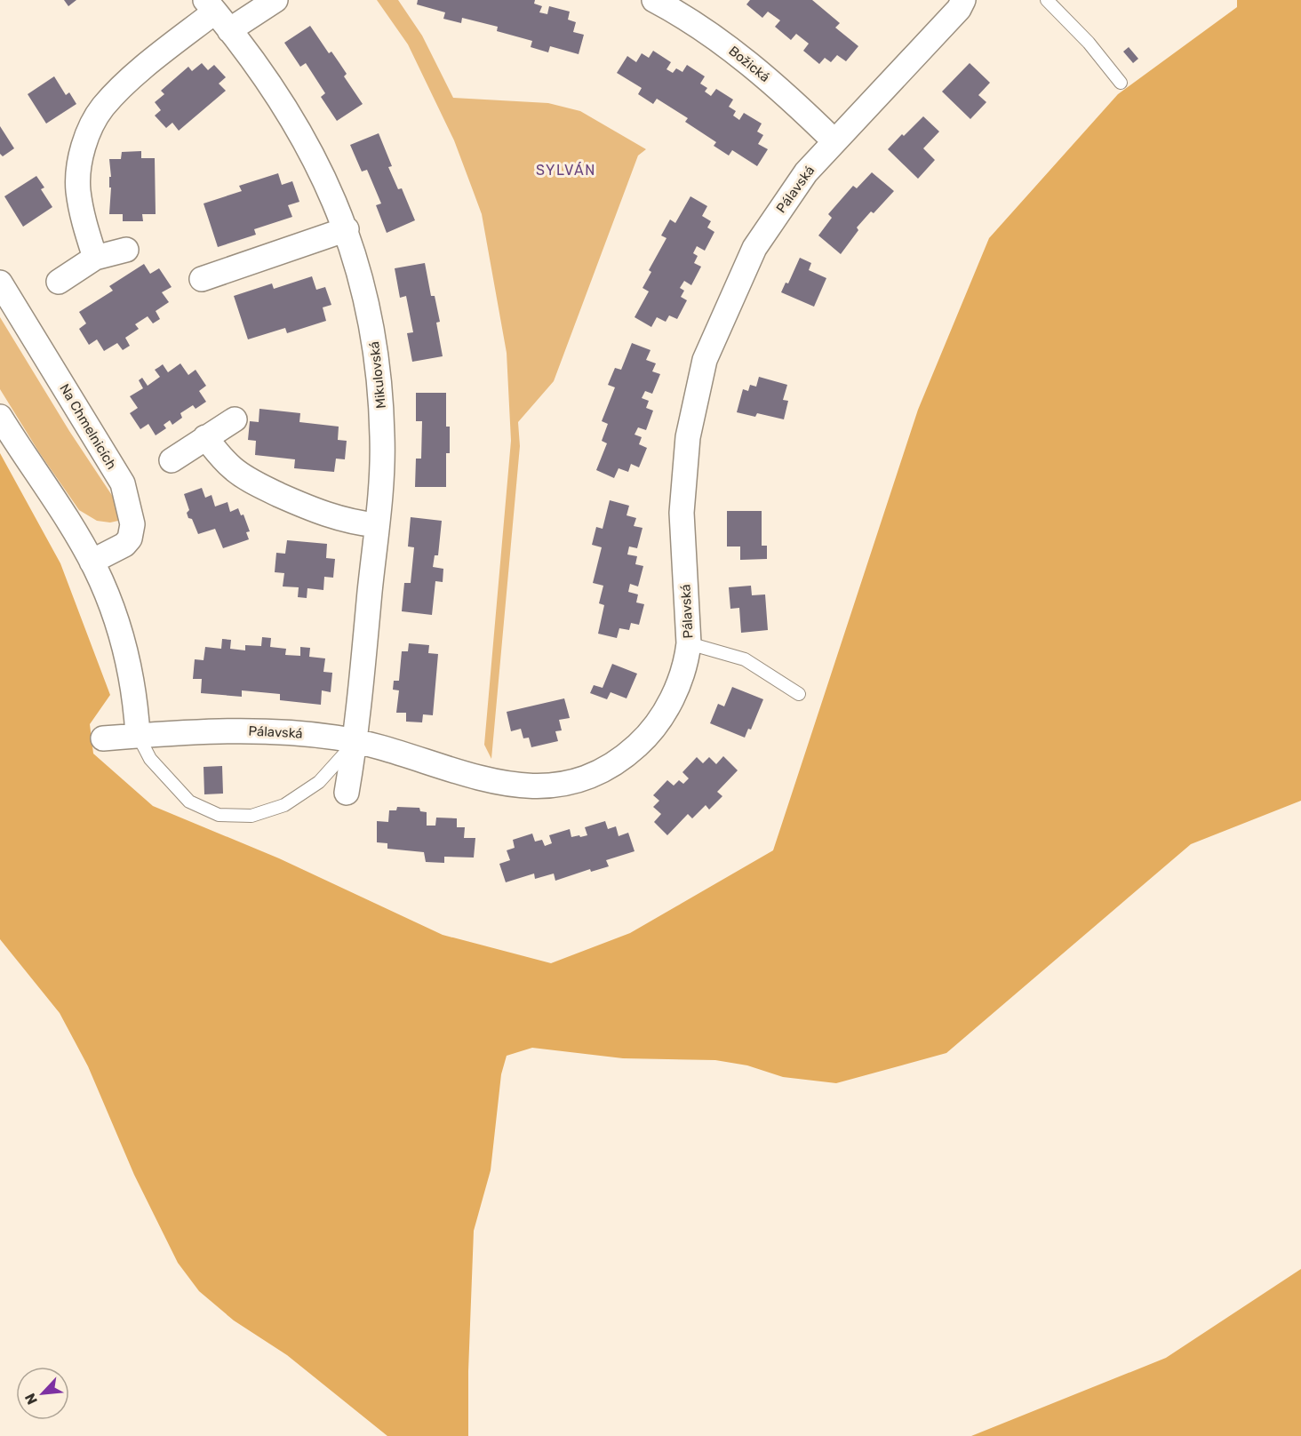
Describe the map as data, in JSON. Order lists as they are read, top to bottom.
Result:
{
  "streets": {
    "street": [
      "Božická",
      "Pálavská",
      "Mikulovská",
      "Na Chmelnicích"
    ]
  },
  "crossings": [
    ["Božická", "Pálavská"],
    ["Pálavská", "Mikulovská"]
  ],
  "districts": ["SYLVÁN"],
  "north": "bottom left"
}
